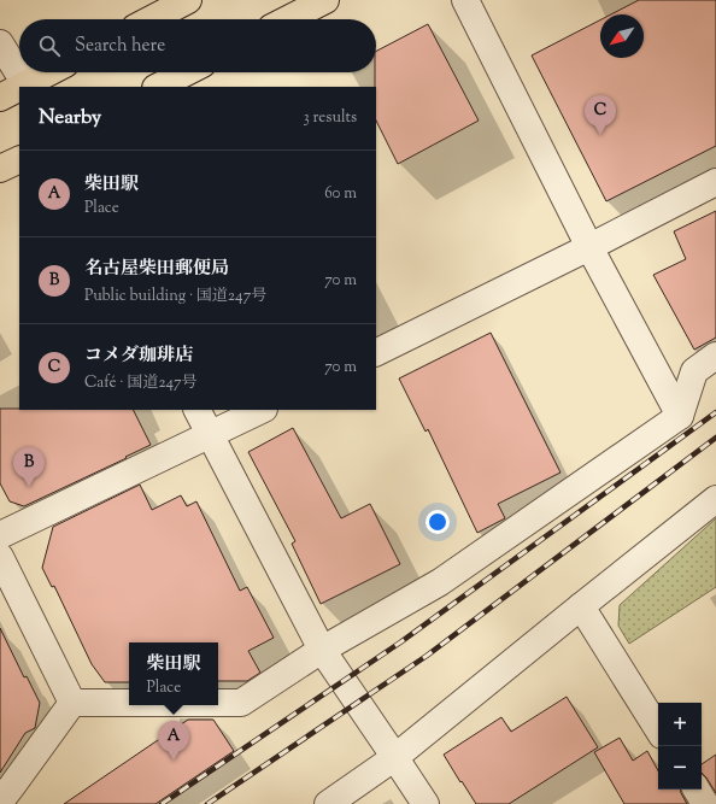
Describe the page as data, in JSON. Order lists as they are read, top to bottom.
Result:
{
  "north": "bottom left",
  "page": {
    "search": "Search here",
    "heading": ["Nearby", "3 results"],
    "pins": ["C", "B", "A"],
    "list": [
      {
        "mark": "A",
        "name": "柴田駅",
        "note": "Place",
        "value": "60 m"
      },
      {
        "mark": "B",
        "name": "名古屋柴田郵便局",
        "note": "Public building · 国道247号",
        "value": "70 m"
      },
      {
        "mark": "C",
        "name": "コメダ珈琲店",
        "note": "Café · 国道247号",
        "value": "70 m"
      }
    ],
    "popup": ["柴田駅", "Place"],
    "map_buttons": ["+", "−"]
  }
}
